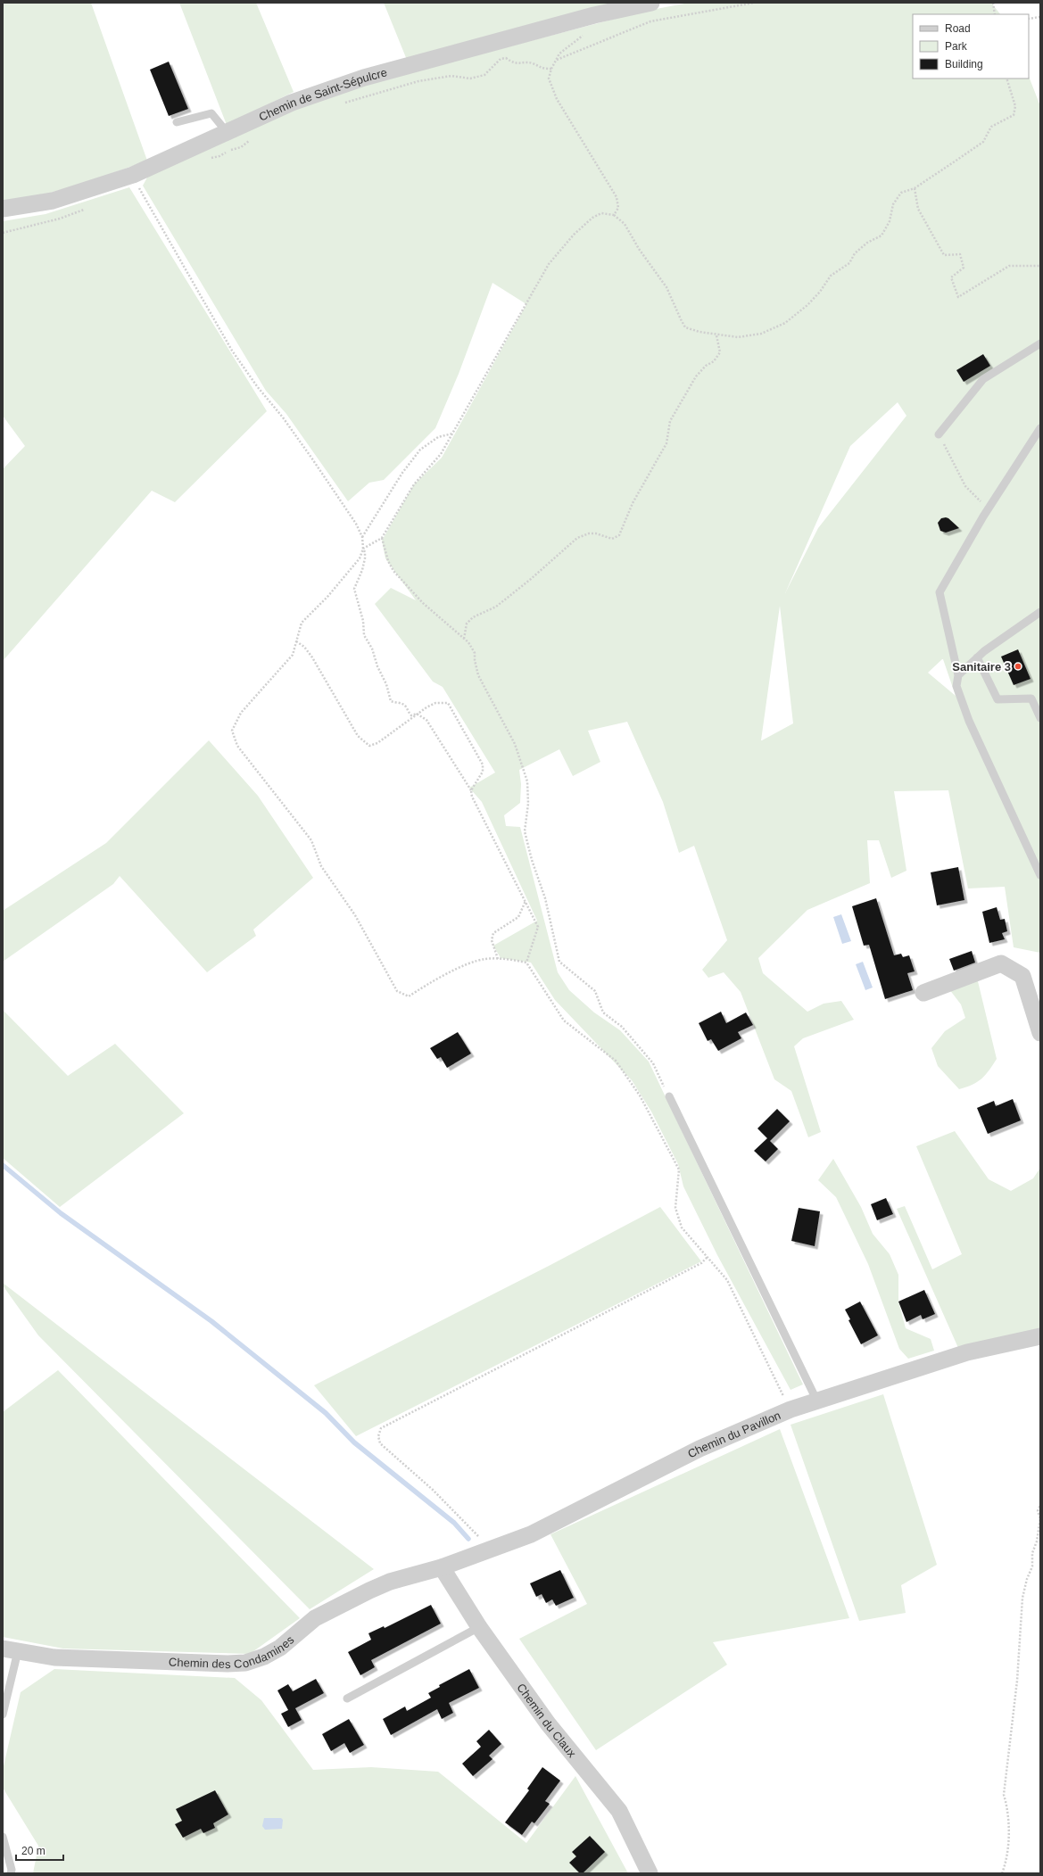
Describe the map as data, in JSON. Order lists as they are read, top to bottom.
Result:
{
  "streets": {
    "street": [
      "Chemin de Saint-Sépulcre",
      "Chemin du Pavillon",
      "Chemin des Condamines",
      "Chemin du Claux"
    ]
  },
  "crossings": [
    ["Chemin du Pavillon", "Chemin des Condamines"],
    ["Chemin du Pavillon", "Chemin du Claux"],
    ["Chemin des Condamines", "Chemin du Claux"]
  ],
  "places": ["Sanitaire 3"],
  "legend": ["Road", "Park", "Building"],
  "scale_bar": "20 m"
}
